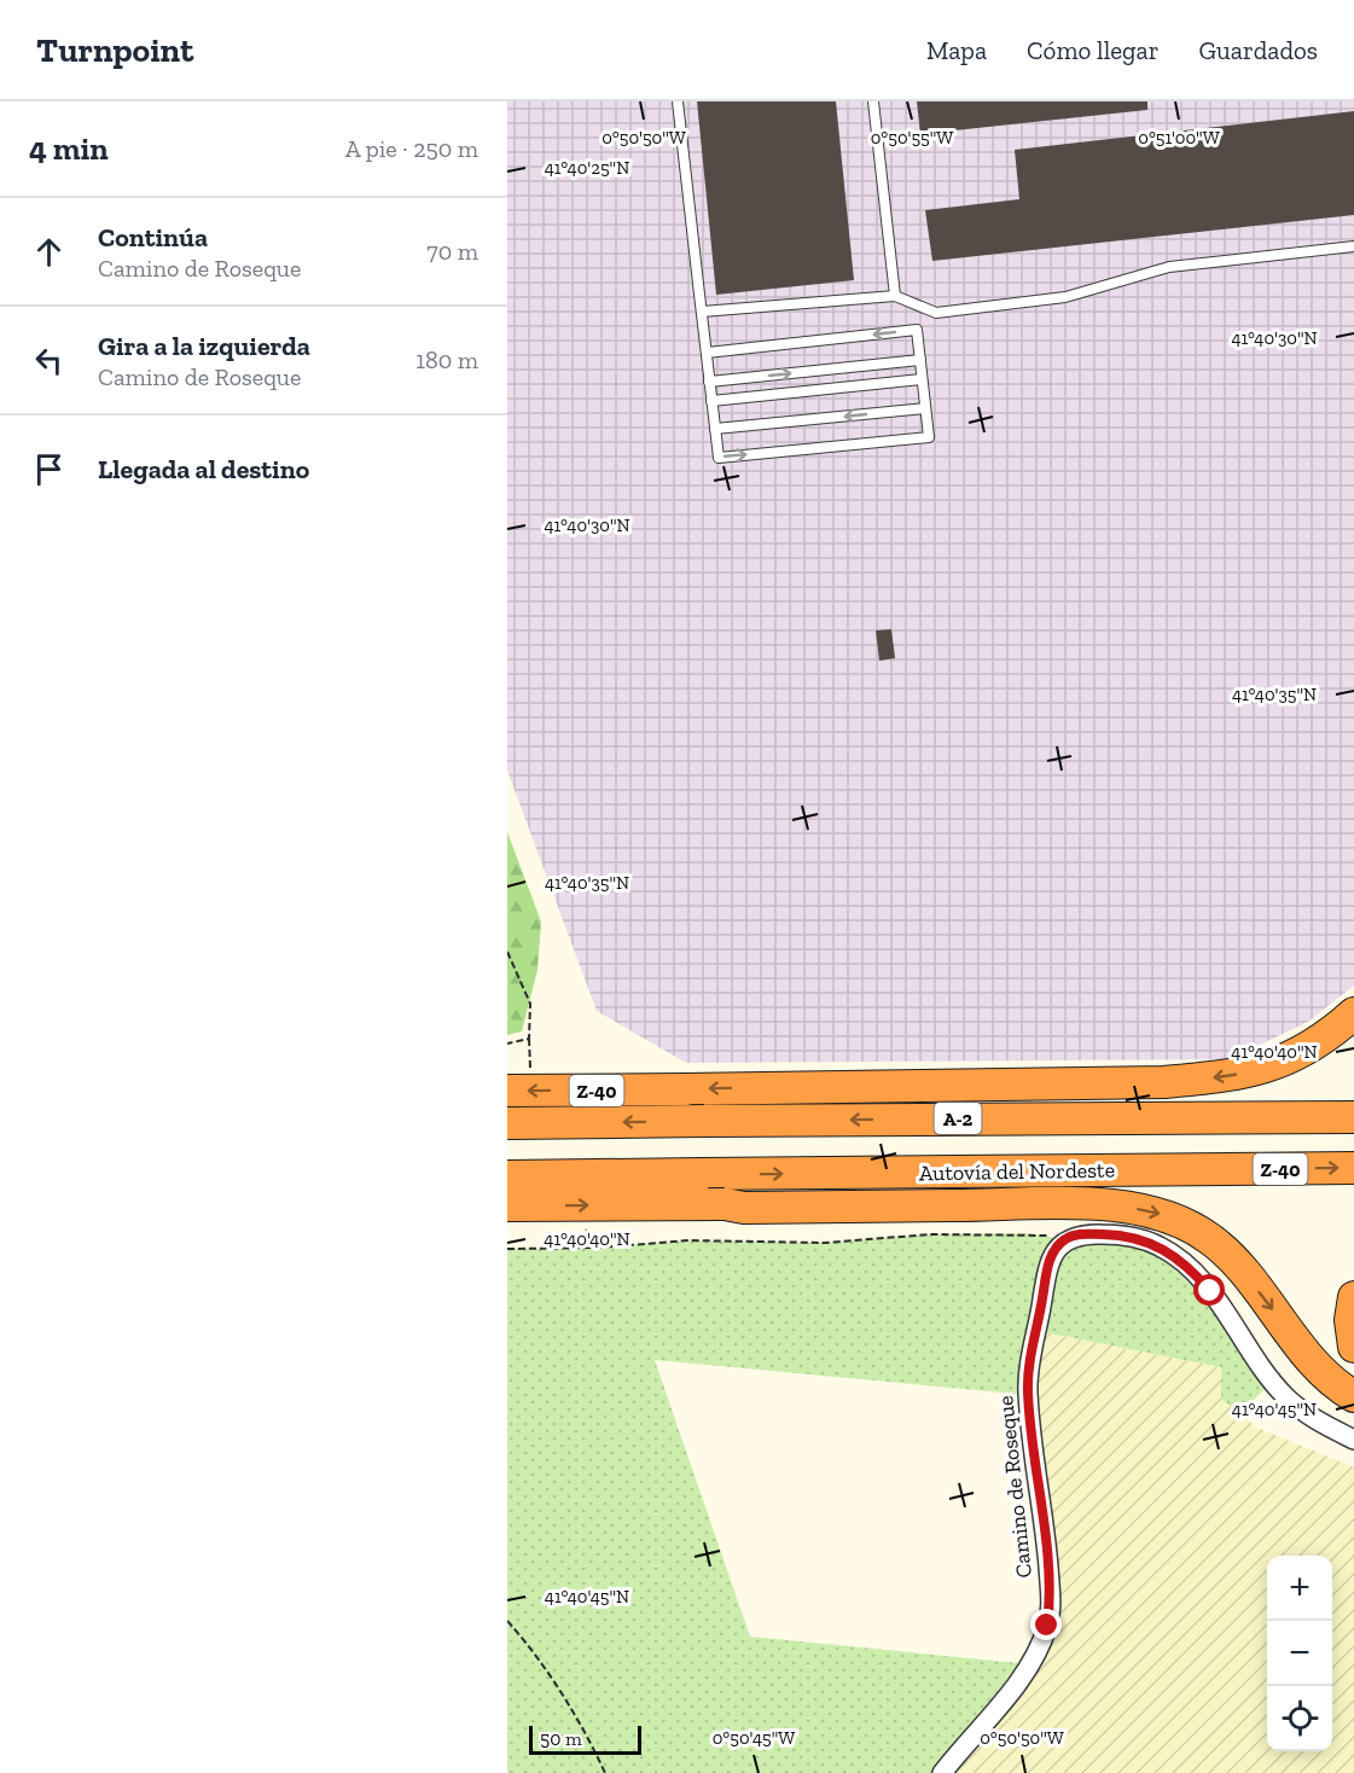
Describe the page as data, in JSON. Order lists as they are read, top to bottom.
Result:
{
  "streets": {
    "highway": ["Z-40", "A-2", "Autovía del Nordeste"],
    "street": ["Camino de Roseque"]
  },
  "crossings": [
    ["Z-40", "A-2"]
  ],
  "scale_bar": "50 m",
  "page": {
    "header": "Turnpoint",
    "nav": ["Mapa", "Cómo llegar", "Guardados"],
    "heading": ["4 min", "A pie · 250 m"],
    "list": [
      ["Continúa", "Camino de Roseque", "70 m"],
      ["Gira a la izquierda", "Camino de Roseque", "180 m"],
      "Llegada al destino"
    ],
    "map_buttons": ["+", "−"],
    "scale": "50 m"
  },
  "coordinates": [
    "0°50'50\"W",
    "0°50'55\"W",
    "0°51'00\"W",
    "41°40'25\"N",
    "41°40'30\"N",
    "41°40'35\"N",
    "41°40'40\"N",
    "41°40'45\"N",
    "0°50'45\"W"
  ]
}
